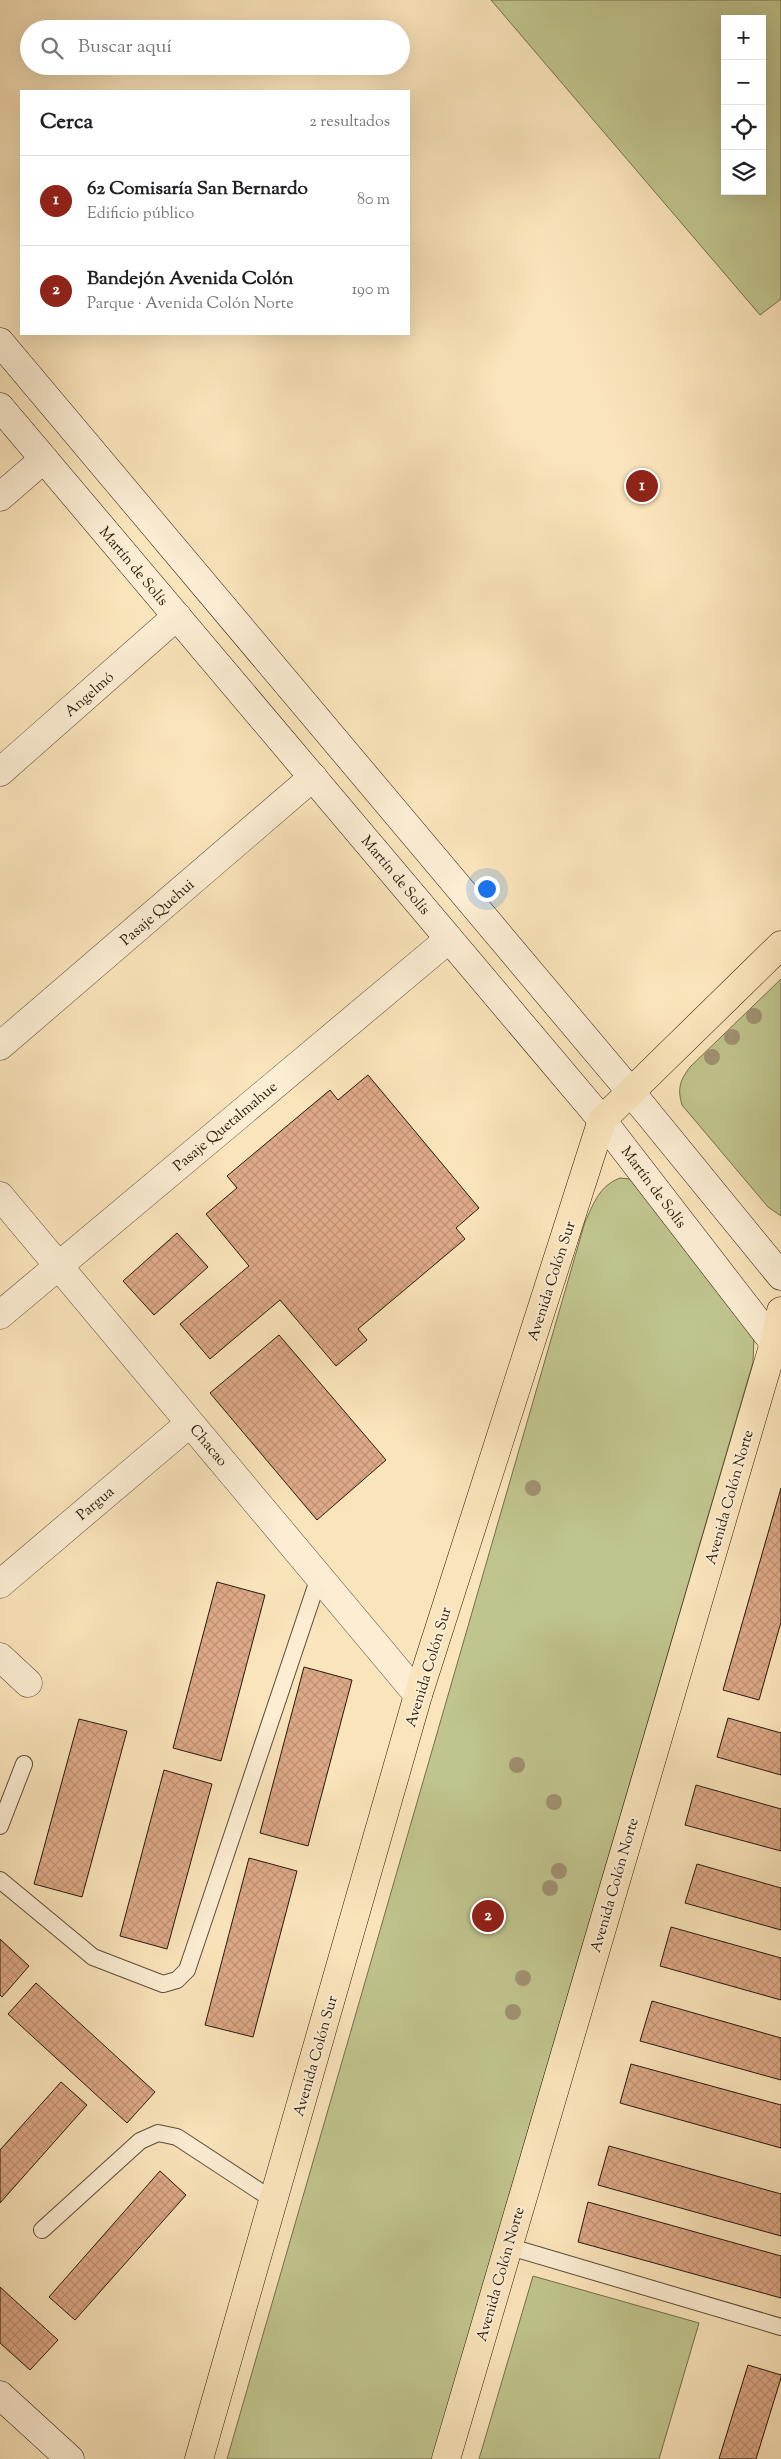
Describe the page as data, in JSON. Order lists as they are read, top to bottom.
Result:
{
  "streets": {
    "main road": ["Avenida Colón Sur", "Avenida Colón Norte"],
    "street": [
      "Martín de Solís",
      "Angelmó",
      "Pasaje Quehui",
      "Pasaje Quetalmahue",
      "Chacao",
      "Pargua"
    ]
  },
  "crossings": [
    ["Martín de Solís", "Angelmó"],
    ["Martín de Solís", "Pasaje Quehui"],
    ["Martín de Solís", "Pasaje Quetalmahue"],
    ["Martín de Solís", "Avenida Colón Sur"],
    ["Martín de Solís", "Avenida Colón Norte"],
    ["Pasaje Quetalmahue", "Chacao"],
    ["Avenida Colón Sur", "Chacao"],
    ["Chacao", "Pargua"]
  ],
  "page": {
    "map_buttons": ["+", "−"],
    "search": "Buscar aquí",
    "heading": ["Cerca", "2 resultados"],
    "list": [
      {
        "mark": "1",
        "name": "62 Comisaría San Bernardo",
        "note": "Edificio público",
        "value": "80 m"
      },
      {
        "mark": "2",
        "name": "Bandejón Avenida Colón",
        "note": "Parque · Avenida Colón Norte",
        "value": "190 m"
      }
    ],
    "pins": ["1", "2"]
  }
}
